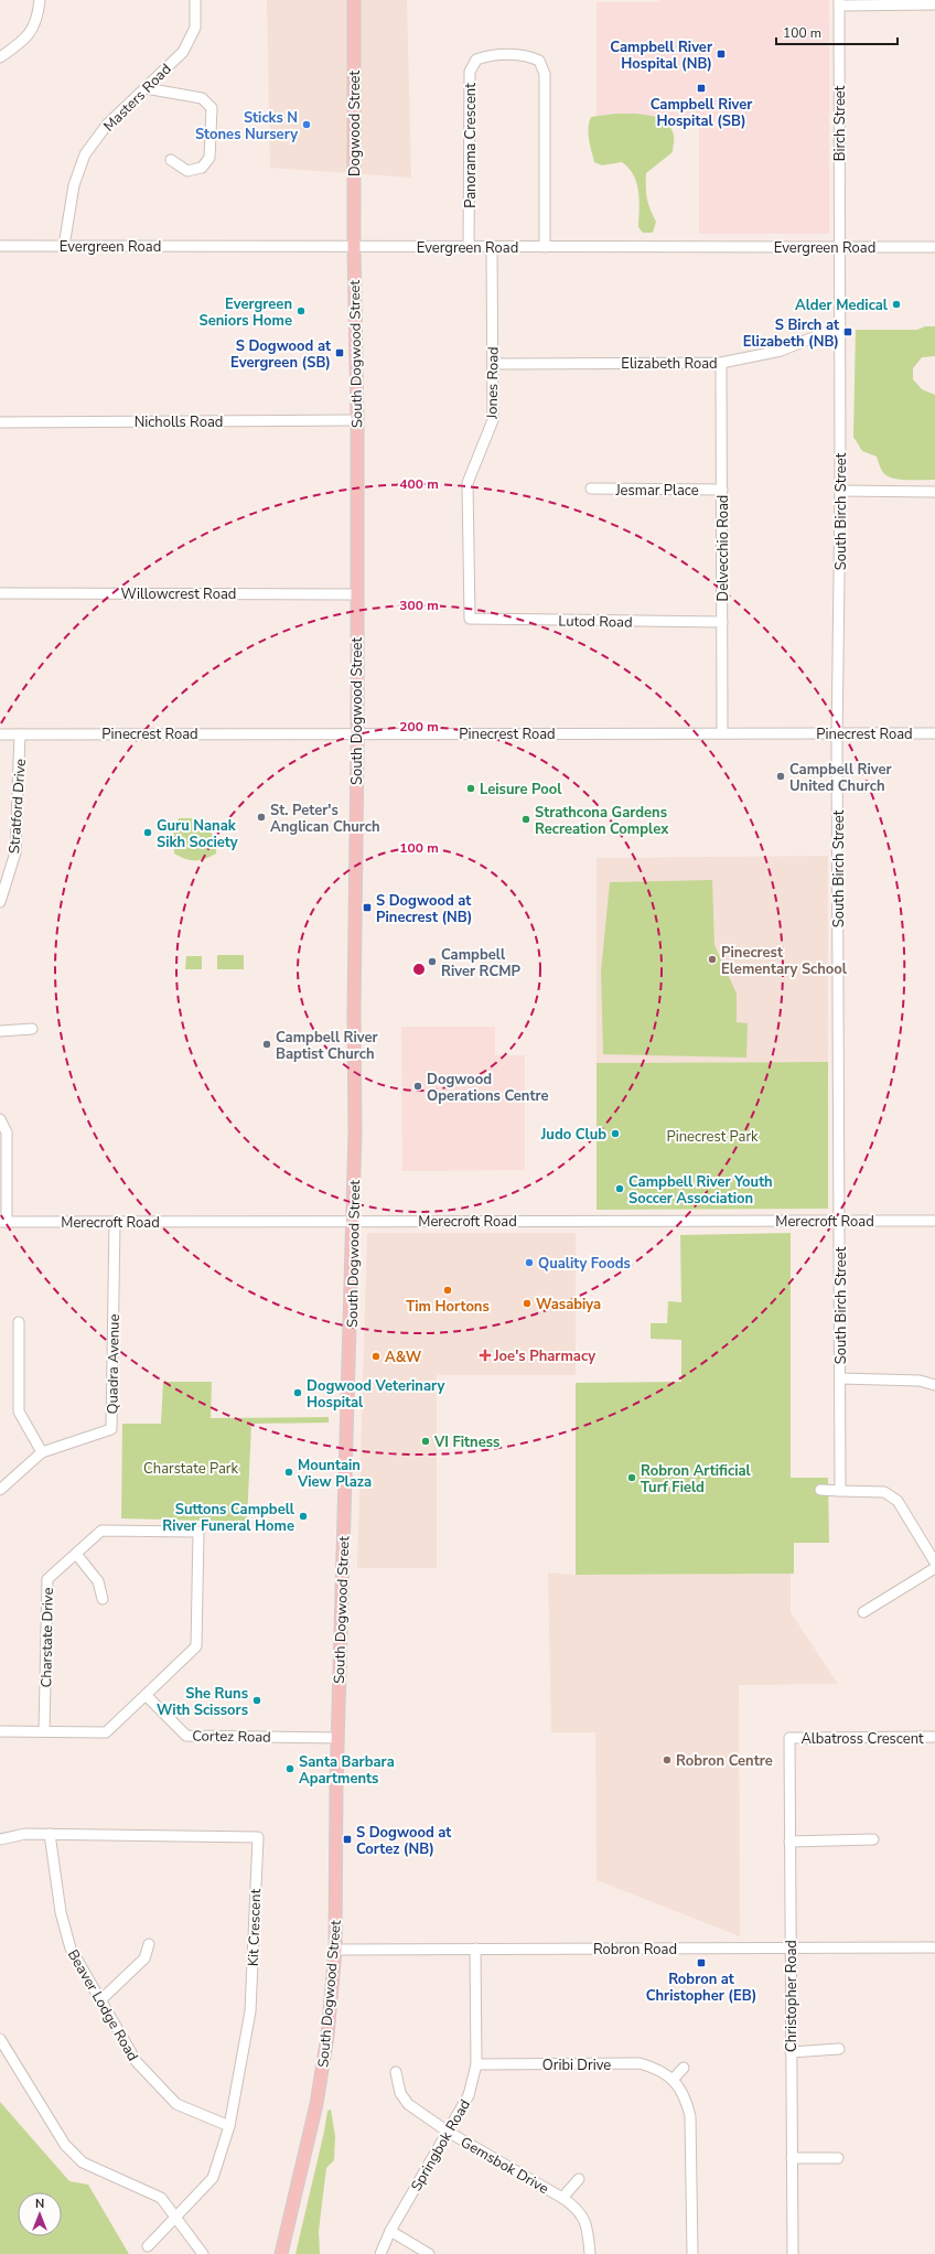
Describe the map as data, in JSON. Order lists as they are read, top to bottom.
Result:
{
  "streets": {
    "main road": ["Dogwood Street", "South Dogwood Street"],
    "street": [
      "Masters Road",
      "Birch Street",
      "Panorama Crescent",
      "Evergreen Road",
      "Elizabeth Road",
      "Jones Road",
      "Nicholls Road",
      "Jesmar Place",
      "South Birch Street",
      "Delvecchio Road",
      "Willowcrest Road",
      "Lutod Road",
      "Pinecrest Road",
      "Stratford Drive",
      "Merecroft Road",
      "Quadra Avenue",
      "Charstate Drive",
      "Cortez Road",
      "Albatross Crescent",
      "Kit Crescent",
      "Robron Road",
      "Christopher Road",
      "Beaver Lodge Road",
      "Oribi Drive",
      "Springbok Road",
      "Gemsbok Drive"
    ]
  },
  "crossings": [
    ["Masters Road", "Evergreen Road"],
    ["Dogwood Street", "Evergreen Road"],
    ["Dogwood Street", "South Dogwood Street"],
    ["Birch Street", "Evergreen Road"],
    ["Birch Street", "South Birch Street"],
    ["Panorama Crescent", "Evergreen Road"],
    ["Evergreen Road", "South Dogwood Street"],
    ["Evergreen Road", "Jones Road"],
    ["Evergreen Road", "South Birch Street"],
    ["South Dogwood Street", "Nicholls Road"],
    ["South Dogwood Street", "Willowcrest Road"],
    ["South Dogwood Street", "Pinecrest Road"],
    ["South Dogwood Street", "Merecroft Road"],
    ["South Dogwood Street", "Cortez Road"],
    ["South Dogwood Street", "Robron Road"],
    ["Elizabeth Road", "Jones Road"],
    ["Elizabeth Road", "South Birch Street"],
    ["Elizabeth Road", "Delvecchio Road"],
    ["Jones Road", "Lutod Road"],
    ["Jesmar Place", "Delvecchio Road"],
    ["South Birch Street", "Pinecrest Road"],
    ["South Birch Street", "Merecroft Road"],
    ["Delvecchio Road", "Lutod Road"],
    ["Delvecchio Road", "Pinecrest Road"],
    ["Pinecrest Road", "Stratford Drive"],
    ["Merecroft Road", "Quadra Avenue"],
    ["Charstate Drive", "Cortez Road"],
    ["Albatross Crescent", "Christopher Road"],
    ["Kit Crescent", "Beaver Lodge Road"],
    ["Robron Road", "Christopher Road"],
    ["Robron Road", "Springbok Road"],
    ["Oribi Drive", "Springbok Road"],
    ["Springbok Road", "Gemsbok Drive"]
  ],
  "parks": ["Pinecrest Park", "Charstate Park"],
  "places": {
    "transit": [
      "Campbell River Hospital (NB)",
      "Campbell River Hospital (SB)",
      "S Birch at Elizabeth (NB)",
      "S Dogwood at Evergreen (SB)",
      "S Dogwood at Pinecrest (NB)",
      "S Dogwood at Cortez (NB)",
      "Robron at Christopher (EB)"
    ],
    "other": [
      "Sticks N Stones Nursery",
      "Alder Medical",
      "Evergreen Seniors Home",
      "Campbell River United Church",
      "Leisure Pool",
      "St. Peter's Anglican Church",
      "Strathcona Gardens Recreation Complex",
      "Guru Nanak Sikh Society",
      "Pinecrest Elementary School",
      "Campbell River RCMP",
      "Campbell River Baptist Church",
      "Dogwood Operations Centre",
      "Judo Club",
      "Campbell River Youth Soccer Association",
      "Quality Foods",
      "Tim Hortons",
      "Wasabiya",
      "A&W",
      "Dogwood Veterinary Hospital",
      "VI Fitness",
      "Mountain View Plaza",
      "Robron Artificial Turf Field",
      "Suttons Campbell River Funeral Home",
      "She Runs With Scissors",
      "Robron Centre",
      "Santa Barbara Apartments"
    ],
    "health": ["Joe's Pharmacy"]
  },
  "scale_bar": "100 m",
  "north": "top",
  "rings": [
    "400 m",
    "300 m",
    "200 m",
    "100 m"
  ]
}
